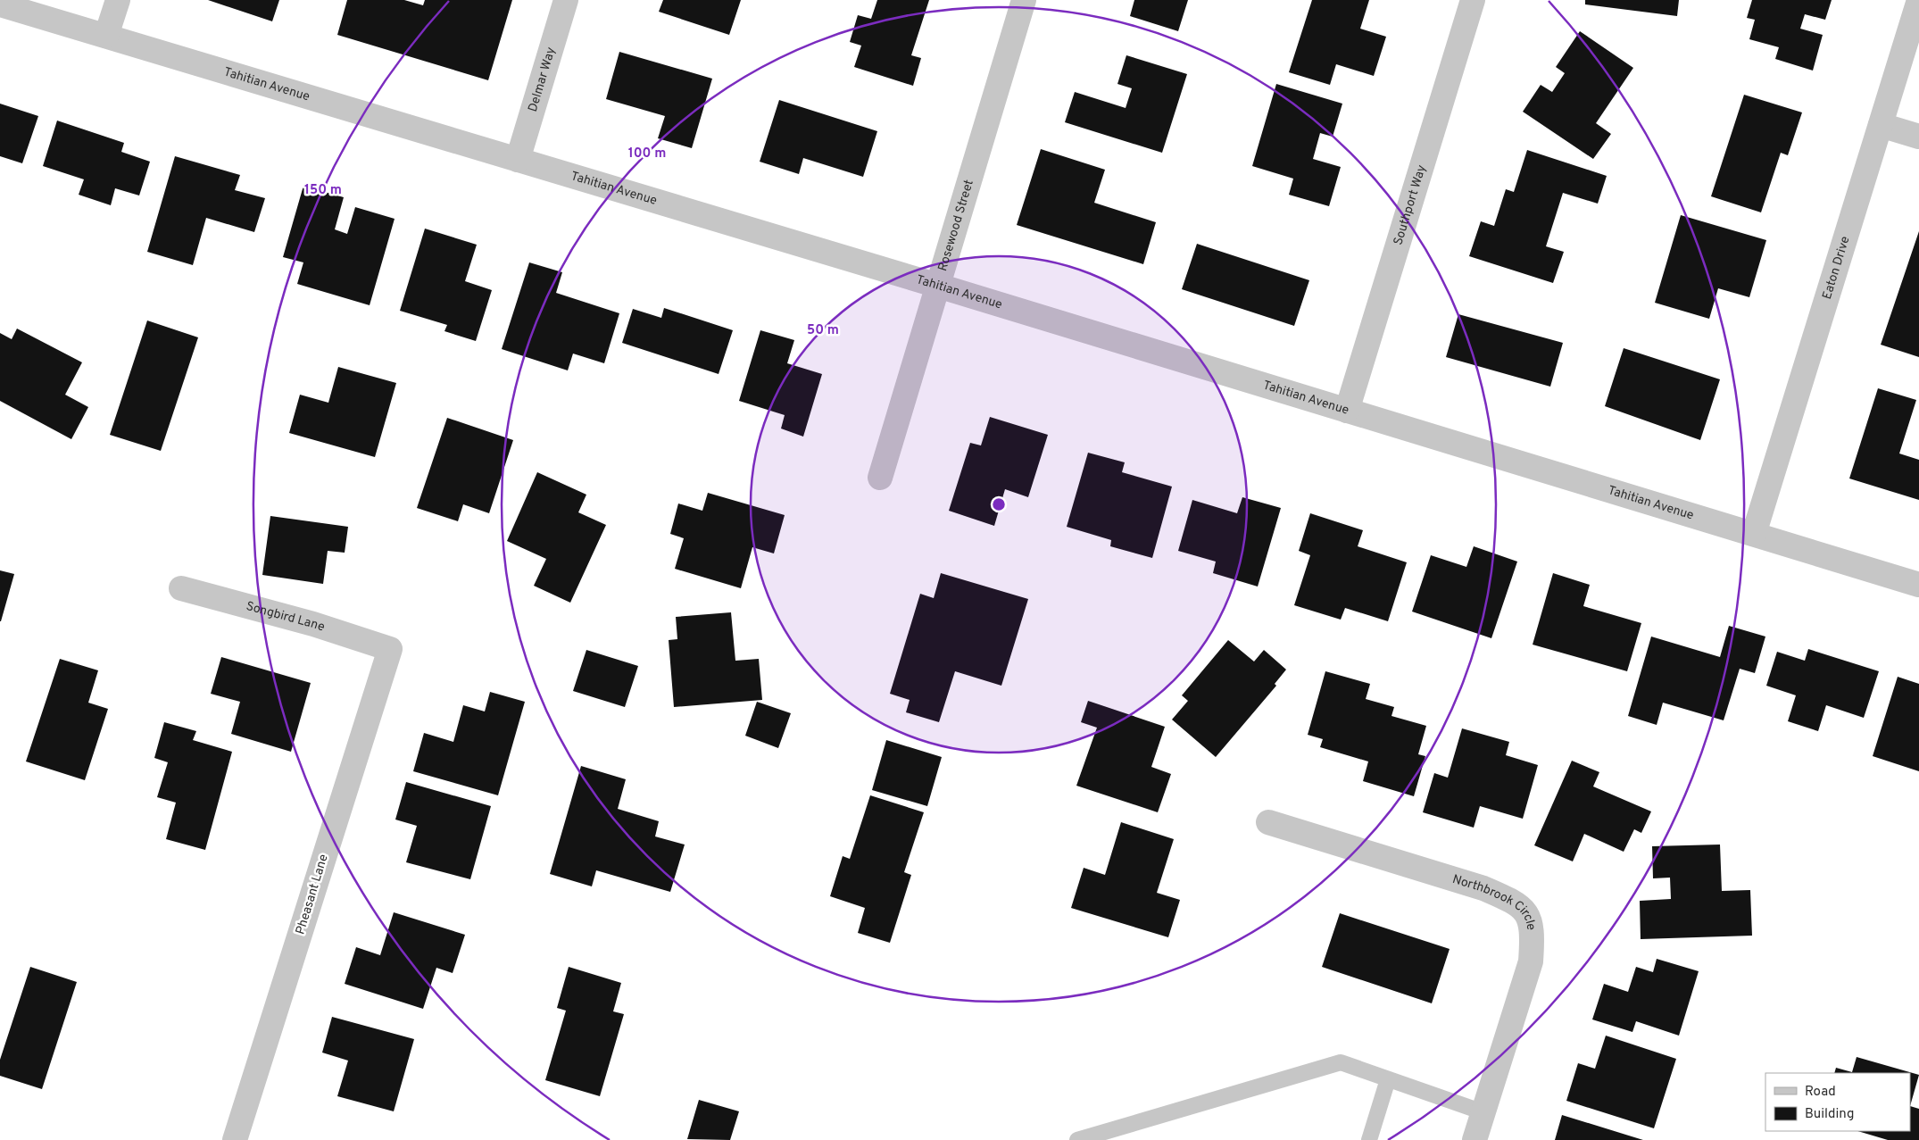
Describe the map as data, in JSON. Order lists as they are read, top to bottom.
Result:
{
  "streets": {
    "street": [
      "Delmar Way",
      "Tahitian Avenue",
      "Southport Way",
      "Rosewood Street",
      "Eaton Drive",
      "Songbird Lane",
      "Pheasant Lane",
      "Northbrook Circle"
    ]
  },
  "crossings": [
    ["Delmar Way", "Tahitian Avenue"],
    ["Tahitian Avenue", "Southport Way"],
    ["Tahitian Avenue", "Rosewood Street"],
    ["Tahitian Avenue", "Eaton Drive"],
    ["Songbird Lane", "Pheasant Lane"]
  ],
  "legend": ["Road", "Building"],
  "rings": ["100 m", "150 m", "50 m"]
}
